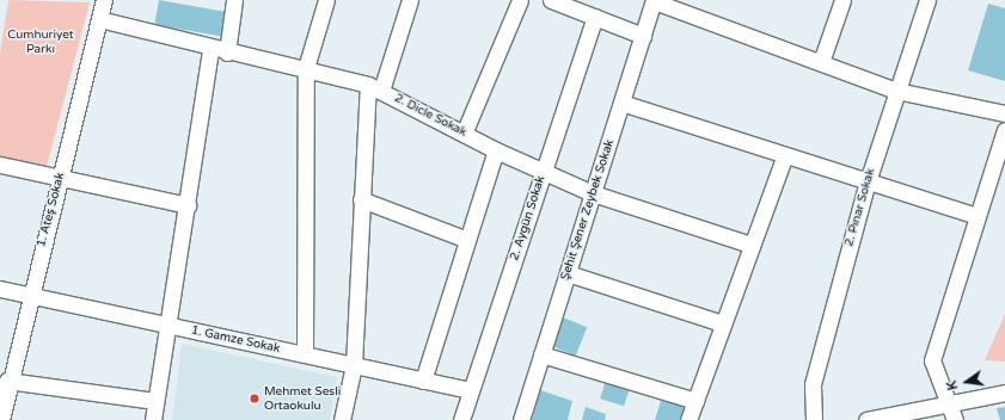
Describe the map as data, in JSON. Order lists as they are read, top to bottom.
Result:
{
  "streets": {
    "street": [
      "2. Dicle Sokak",
      "2. Pınar Sokak",
      "1. Ateş Sokak",
      "Şehit Şener Zeybek Sokak",
      "2. Aygün Sokak",
      "1. Gamze Sokak"
    ]
  },
  "crossings": [
    ["2. Dicle Sokak", "1. Ateş Sokak"],
    ["2. Dicle Sokak", "Şehit Şener Zeybek Sokak"],
    ["2. Dicle Sokak", "2. Aygün Sokak"],
    ["1. Ateş Sokak", "1. Gamze Sokak"],
    ["2. Aygün Sokak", "1. Gamze Sokak"]
  ],
  "parks": ["Cumhuriyet Parkı"],
  "places": ["Mehmet Sesli Ortaokulu"],
  "north": "left"
}
